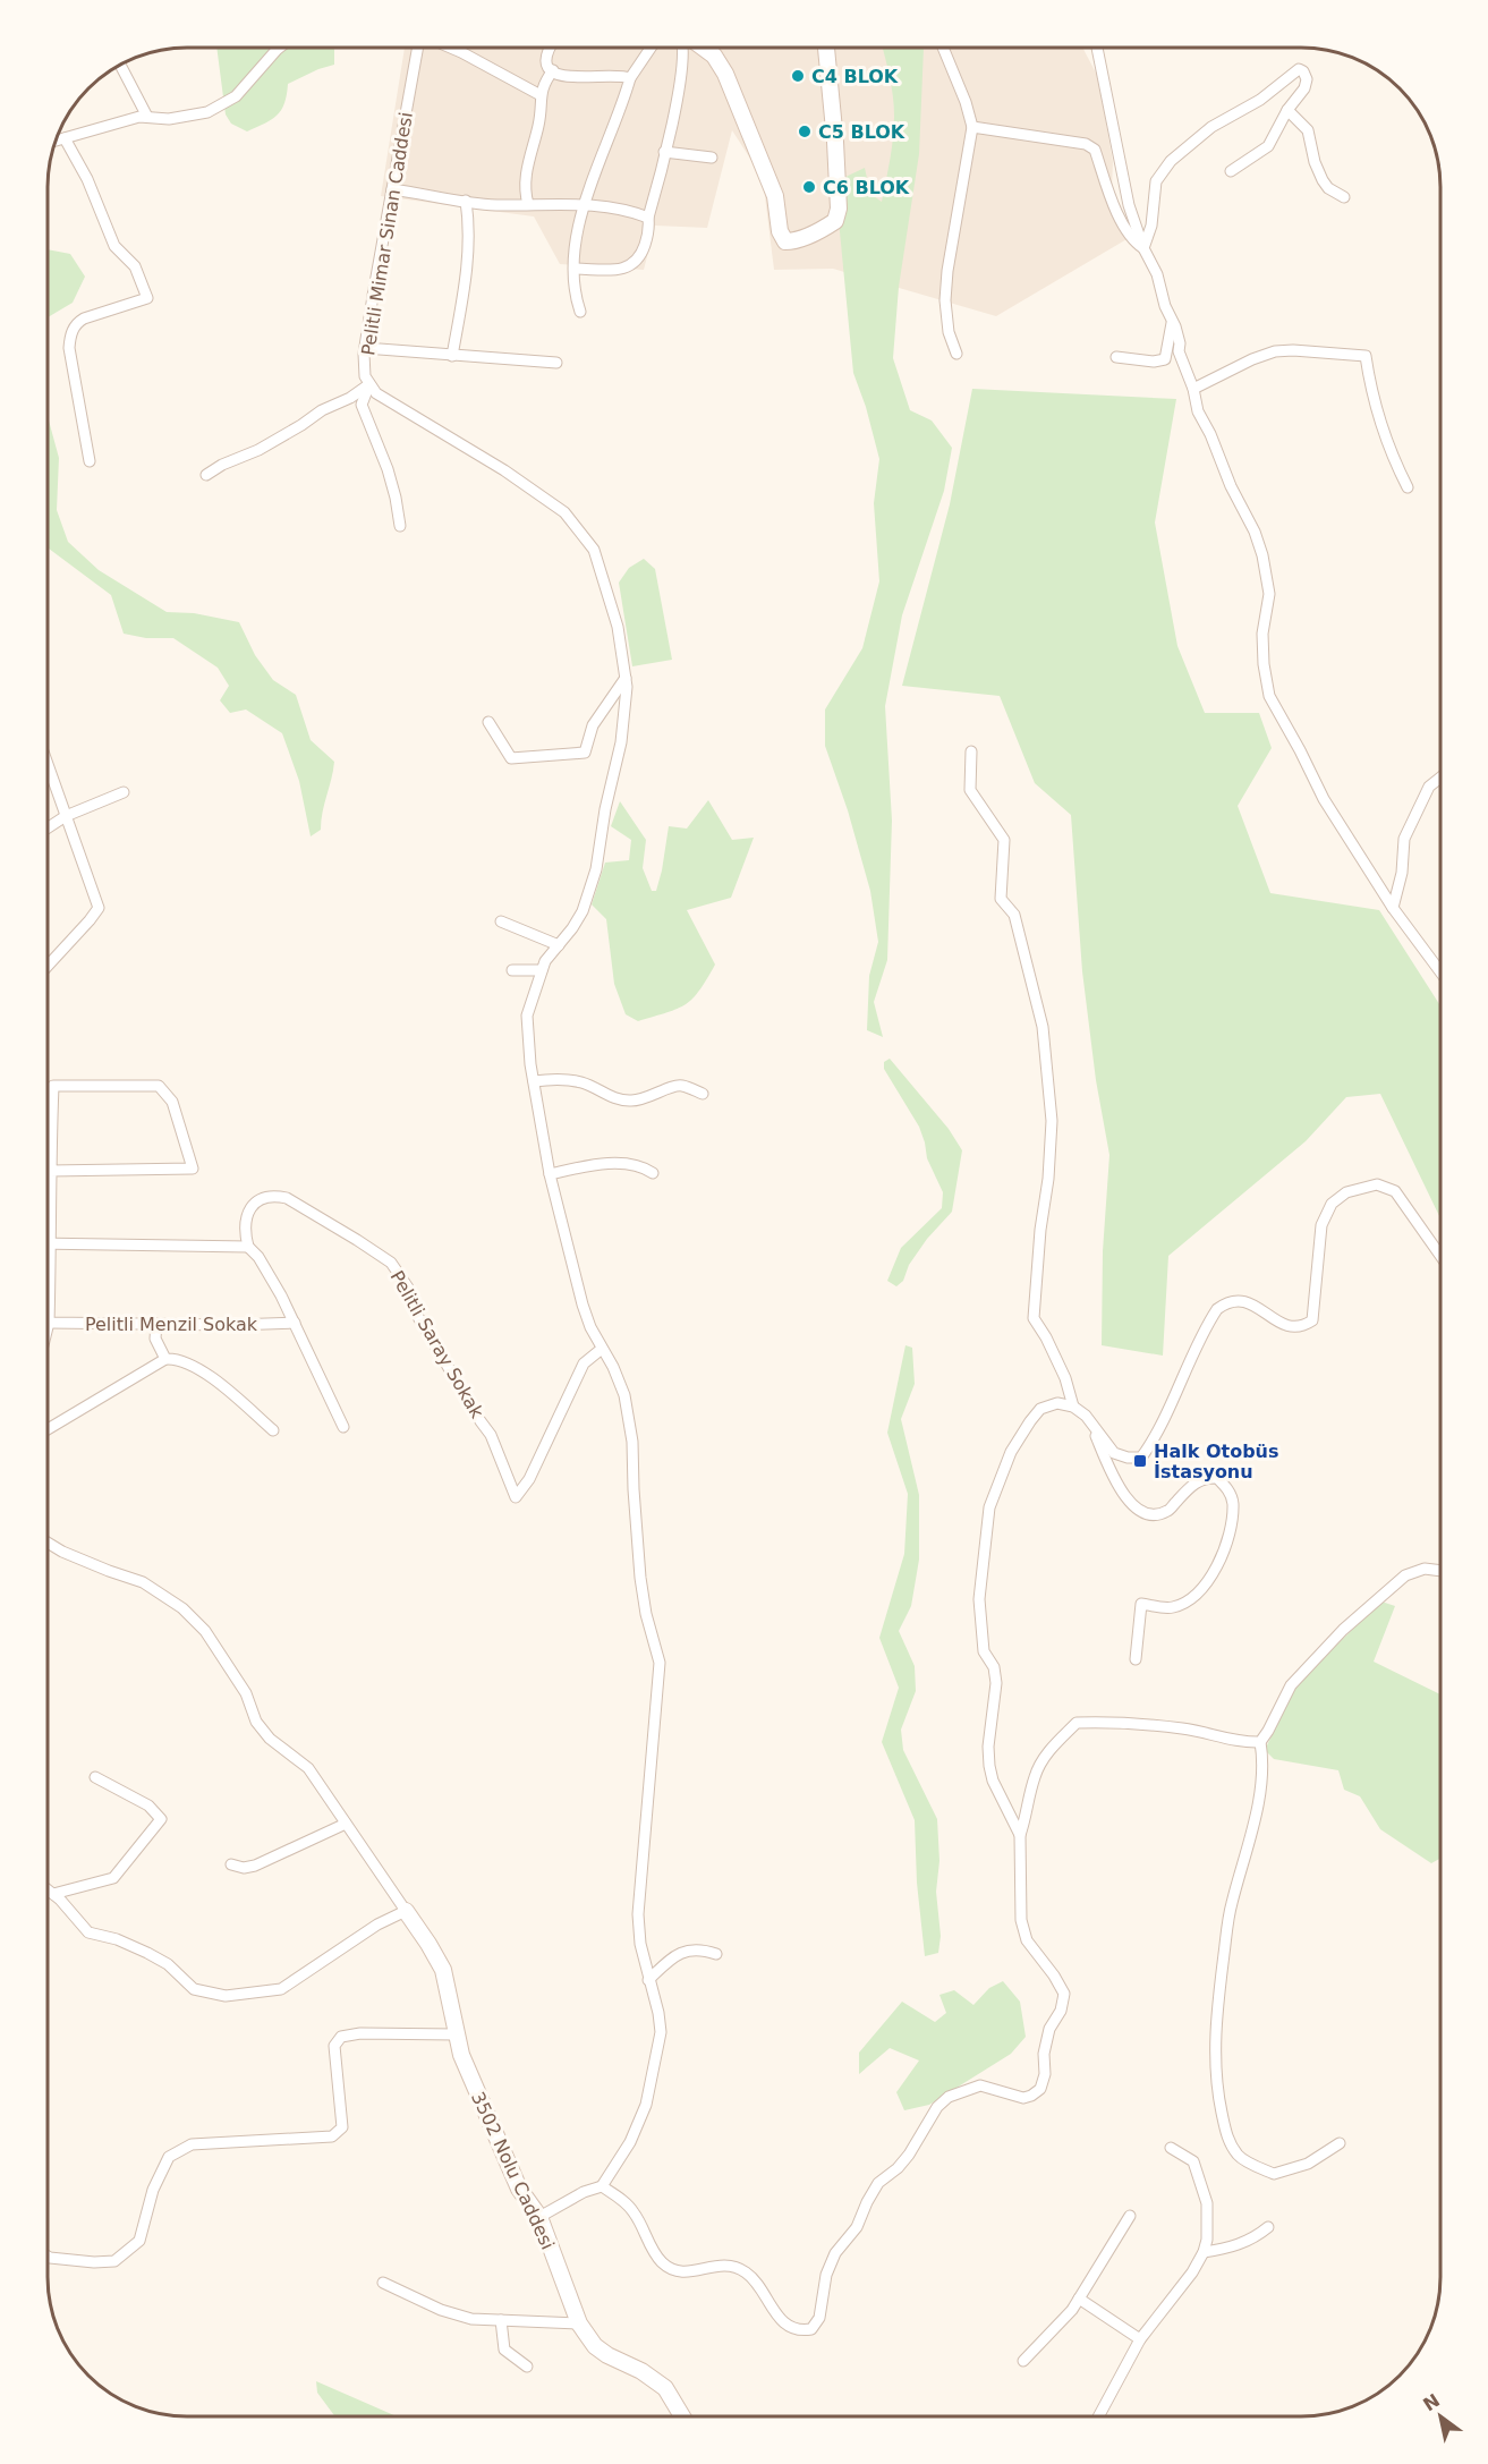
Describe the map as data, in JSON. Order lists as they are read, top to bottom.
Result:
{
  "streets": {
    "street": [
      "Pelitli Mimar Sinan Caddesi",
      "Pelitli Menzil Sokak",
      "Pelitli Saray Sokak",
      "3502 Nolu Caddesi"
    ]
  },
  "places": {
    "other": ["C4 BLOK", "C5 BLOK", "C6 BLOK"],
    "transit": ["Halk Otobüs İstasyonu"]
  },
  "north": "top left"
}
